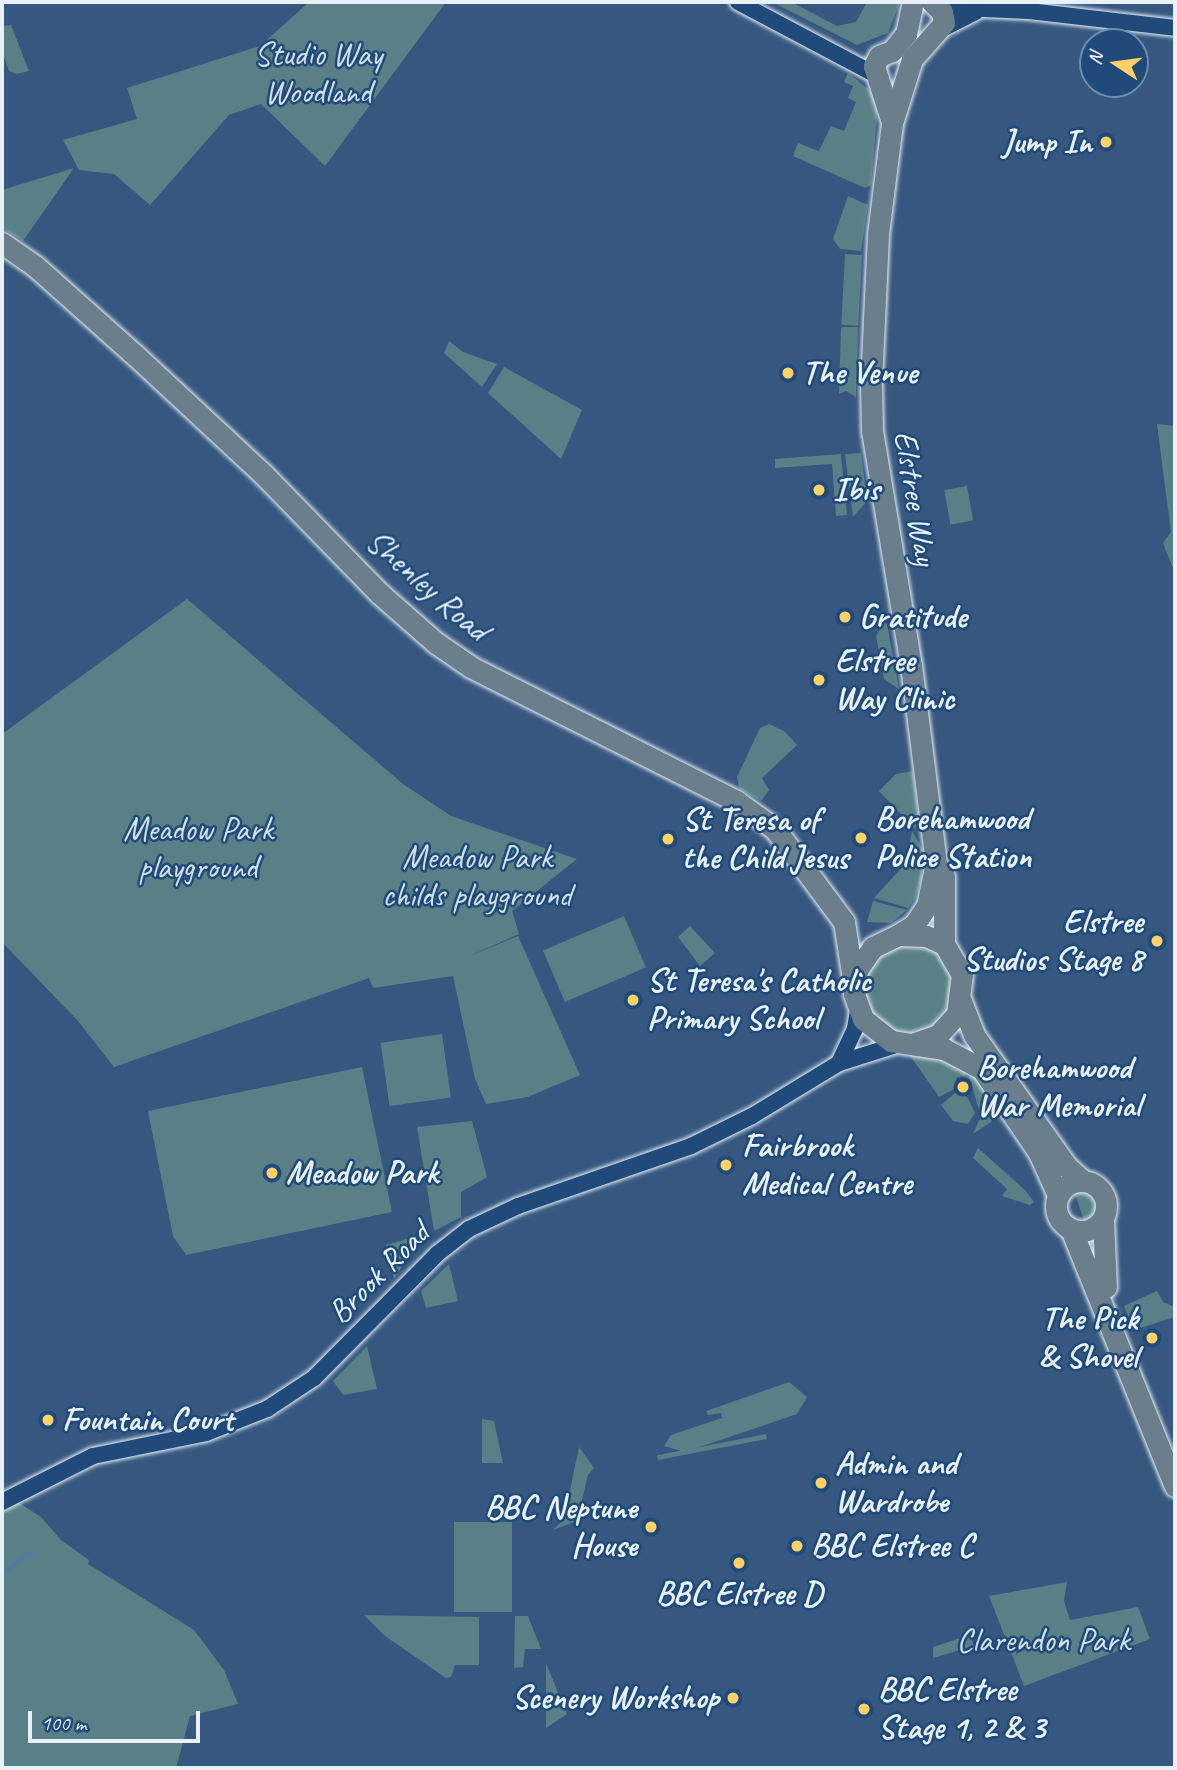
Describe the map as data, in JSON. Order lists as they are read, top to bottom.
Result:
{
  "streets": {
    "main road": ["Elstree Way", "Shenley Road"],
    "street": ["Brook Road"]
  },
  "crossings": [
    ["Elstree Way", "Shenley Road"],
    ["Elstree Way", "Brook Road"],
    ["Shenley Road", "Brook Road"]
  ],
  "parks": [
    "Studio Way Woodland",
    "Meadow Park playground",
    "Meadow Park childs playground",
    "Clarendon Park"
  ],
  "places": [
    "Jump In",
    "The Venue",
    "Ibis",
    "Gratitude",
    "Elstree Way Clinic",
    "Borehamwood Police Station",
    "St Teresa of the Child Jesus",
    "Elstree Studios Stage 8",
    "St Teresa's Catholic Primary School",
    "Borehamwood War Memorial",
    "Fairbrook Medical Centre",
    "Meadow Park",
    "The Pick & Shovel",
    "Fountain Court",
    "Admin and Wardrobe",
    "BBC Neptune House",
    "BBC Elstree C",
    "BBC Elstree D",
    "Scenery Workshop",
    "BBC Elstree Stage 1, 2 & 3"
  ],
  "scale_bar": "100 m",
  "north": "left"
}
